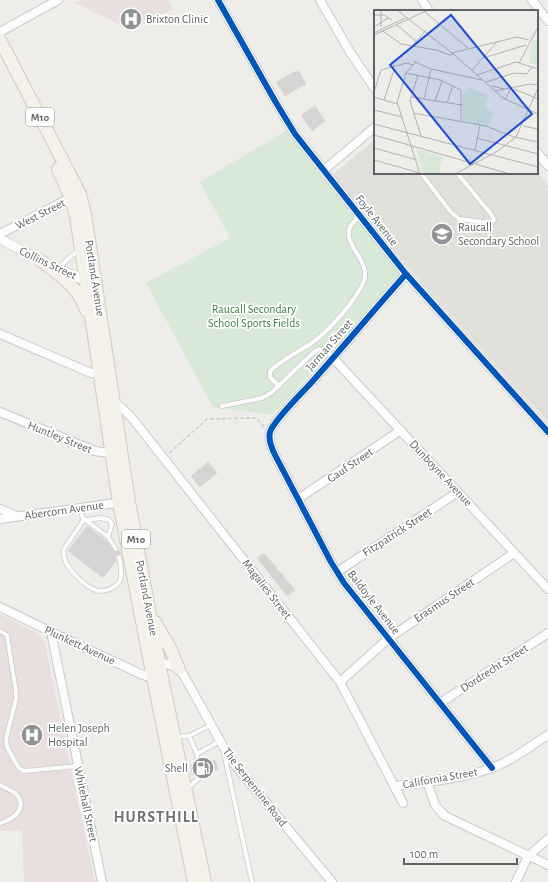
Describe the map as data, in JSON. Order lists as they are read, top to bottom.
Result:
{
  "streets": {
    "main road": ["M10", "Portland Avenue"],
    "street": [
      "West Street",
      "Foyle Avenue",
      "Collins Street",
      "Jarman Street",
      "Huntley Street",
      "Gauf Street",
      "Dunboyne Avenue",
      "Abercorn Avenue",
      "Fitzpatrick Street",
      "Magalies Street",
      "Erasmus Street",
      "Baldoyle Avenue",
      "Plunkett Avenue",
      "Dordrecht Street",
      "California Street",
      "The Serpentine Road",
      "Whitehall Street"
    ]
  },
  "crossings": [
    ["M10", "West Street"],
    ["M10", "Portland Avenue"],
    ["West Street", "Portland Avenue"],
    ["Foyle Avenue", "Jarman Street"],
    ["Collins Street", "Portland Avenue"],
    ["Portland Avenue", "Huntley Street"],
    ["Portland Avenue", "Abercorn Avenue"],
    ["Portland Avenue", "Magalies Street"],
    ["Portland Avenue", "Plunkett Avenue"],
    ["Jarman Street", "Dunboyne Avenue"],
    ["Jarman Street", "Baldoyle Avenue"],
    ["Gauf Street", "Dunboyne Avenue"],
    ["Gauf Street", "Baldoyle Avenue"],
    ["Dunboyne Avenue", "Fitzpatrick Street"],
    ["Dunboyne Avenue", "Erasmus Street"],
    ["Fitzpatrick Street", "Baldoyle Avenue"],
    ["Magalies Street", "Erasmus Street"],
    ["Magalies Street", "California Street"],
    ["Erasmus Street", "Baldoyle Avenue"],
    ["Baldoyle Avenue", "Dordrecht Street"],
    ["Baldoyle Avenue", "California Street"],
    ["Plunkett Avenue", "Whitehall Street"]
  ],
  "districts": ["HURSTHILL"],
  "parks": ["Raucall Secondary School Sports Fields"],
  "places": {
    "hospital": ["Brixton Clinic", "Helen Joseph Hospital"],
    "school or university": ["Raucall Secondary School"],
    "fuel station": ["Shell"]
  },
  "scale_bar": "100 m"
}
